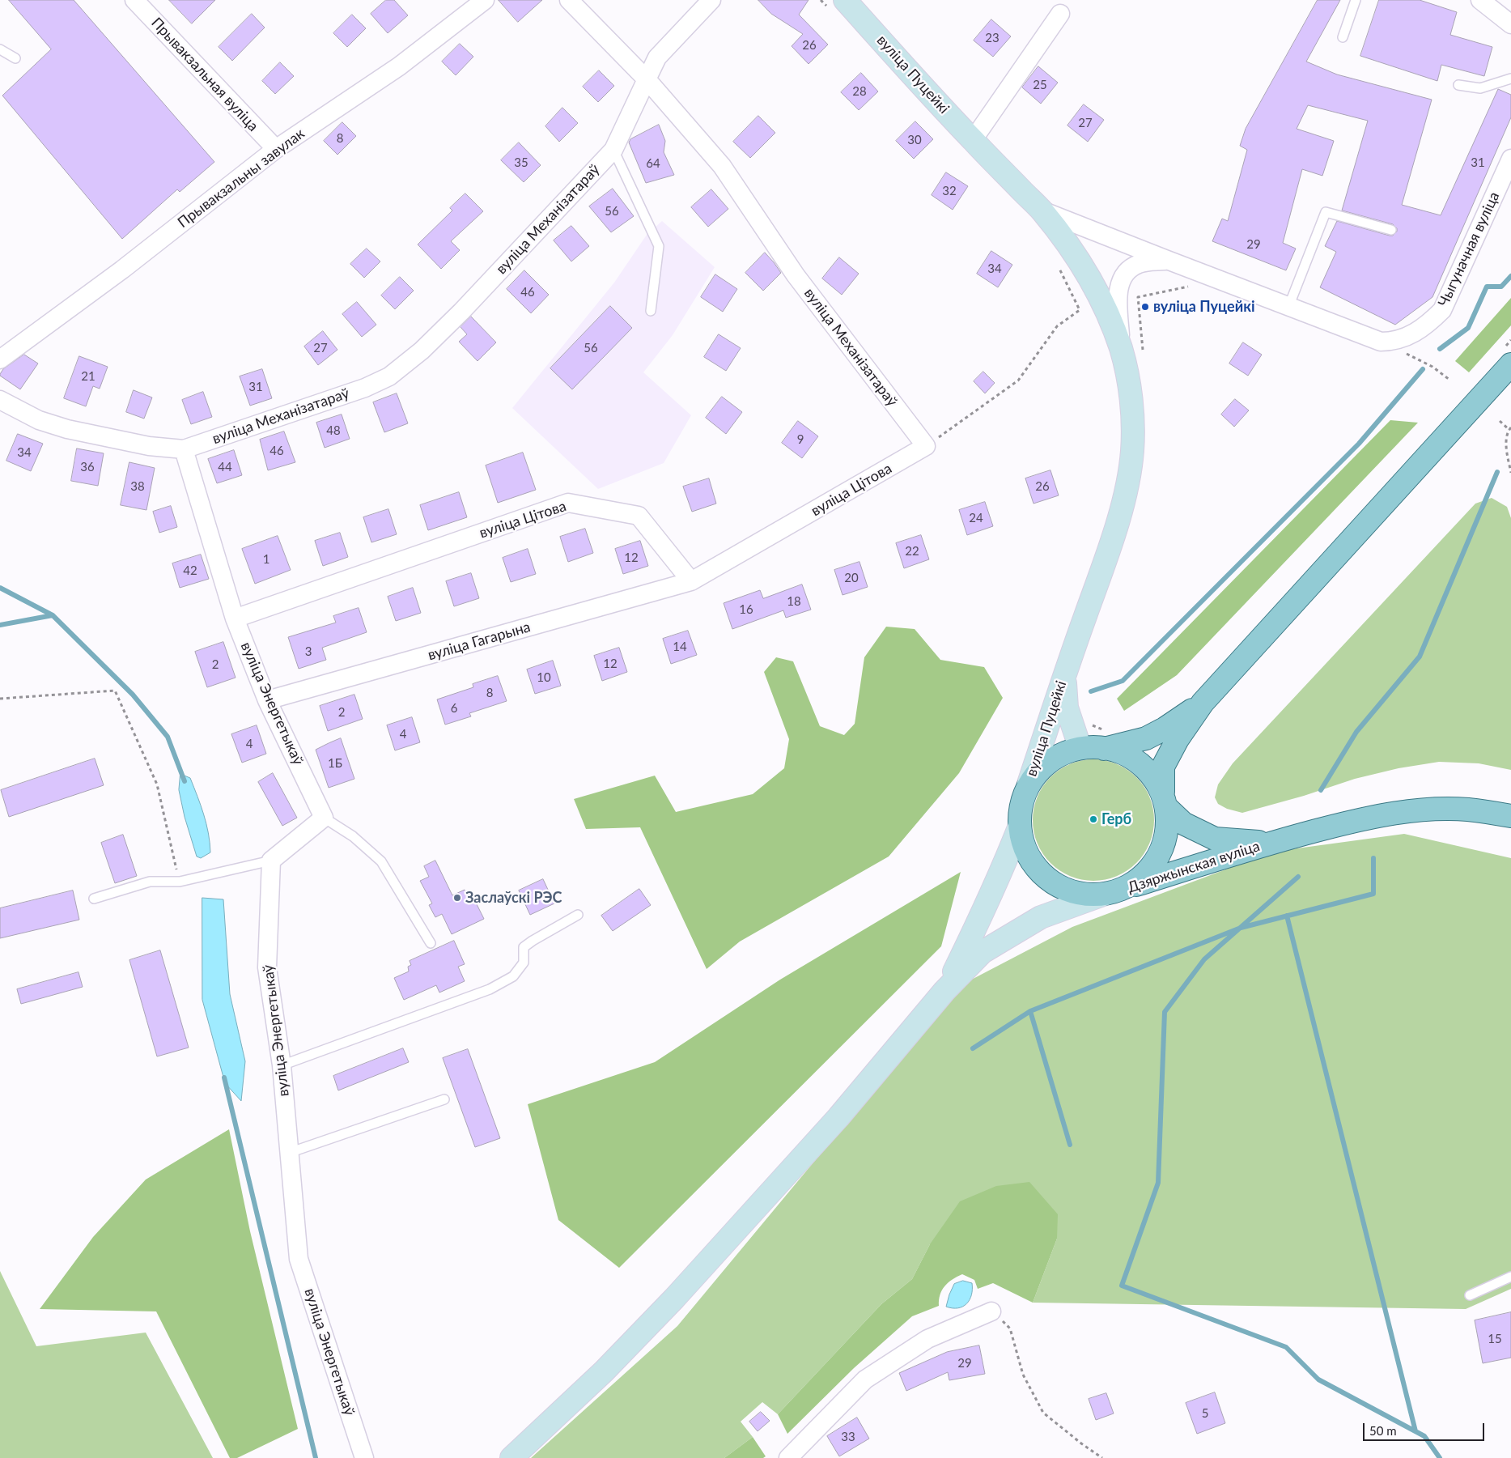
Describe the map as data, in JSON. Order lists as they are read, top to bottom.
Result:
{
  "streets": {
    "main road": ["вуліца Пуцейкі", "Дзяржынская вуліца"],
    "street": [
      "Прывакзальная вуліца",
      "Прывакзальны завулак",
      "вуліца Механізатараў",
      "Чыгуначная вуліца",
      "вуліца Цітова",
      "вуліца Гагарына",
      "вуліца Энергетыкаў"
    ]
  },
  "crossings": [
    ["Прывакзальная вуліца", "Прывакзальны завулак"],
    ["вуліца Механізатараў", "вуліца Цітова"],
    ["вуліца Механізатараў", "вуліца Энергетыкаў"],
    ["вуліца Цітова", "вуліца Гагарына"],
    ["вуліца Цітова", "вуліца Энергетыкаў"],
    ["вуліца Гагарына", "вуліца Энергетыкаў"]
  ],
  "places": ["вуліца Пуцейкі", "Герб", "Заслаўскі РЭС"],
  "house_numbers": [
    "23",
    "26",
    "25",
    "28",
    "27",
    "8",
    "30",
    "35",
    "31",
    "64",
    "32",
    "56",
    "29",
    "34",
    "46",
    "27",
    "56",
    "21",
    "31",
    "48",
    "9",
    "46",
    "34",
    "36",
    "44",
    "38",
    "26",
    "24",
    "22",
    "12",
    "1",
    "42",
    "20",
    "18",
    "16",
    "14",
    "3",
    "12",
    "2",
    "10",
    "8",
    "6",
    "2",
    "4",
    "4",
    "1Б",
    "15",
    "29",
    "5",
    "33"
  ],
  "scale_bar": "50 m"
}
